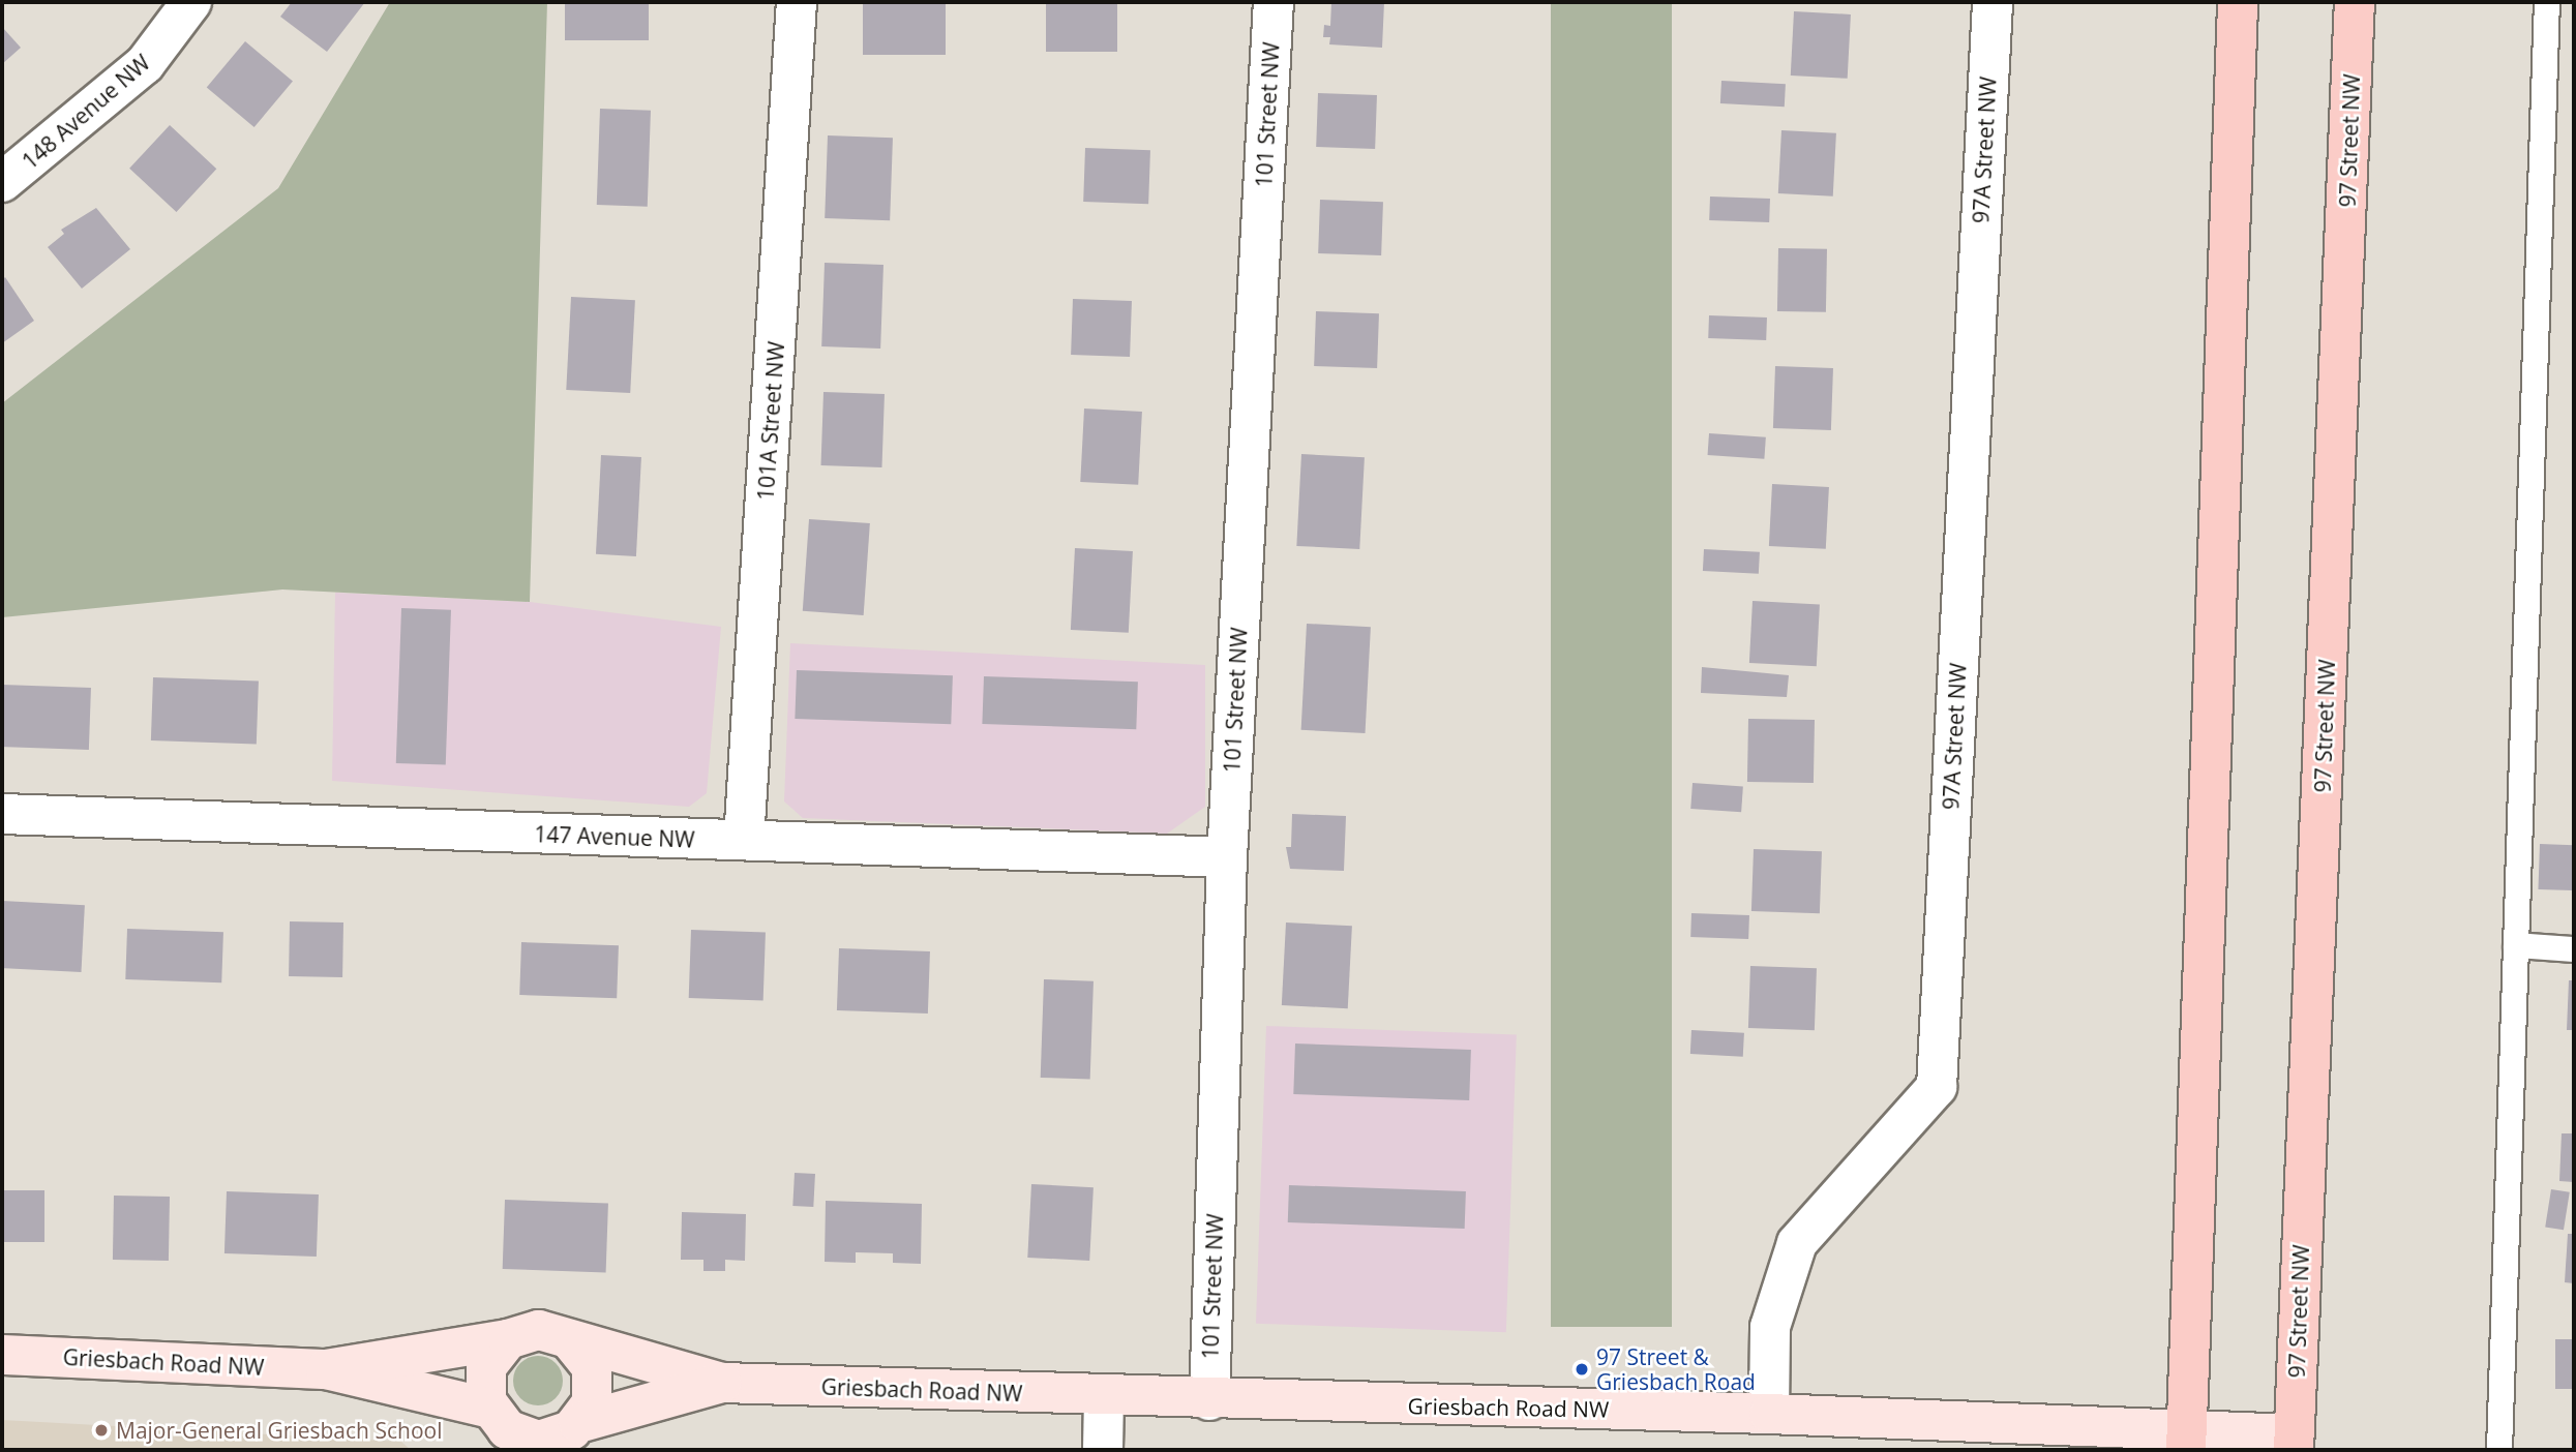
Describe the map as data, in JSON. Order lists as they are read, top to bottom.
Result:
{
  "streets": {
    "main road": ["97 Street NW"],
    "street": [
      "148 Avenue NW",
      "101 Street NW",
      "97A Street NW",
      "101A Street NW",
      "147 Avenue NW",
      "Griesbach Road NW"
    ]
  },
  "crossings": [
    ["101 Street NW", "147 Avenue NW"],
    ["101 Street NW", "Griesbach Road NW"],
    ["97 Street NW", "Griesbach Road NW"],
    ["97A Street NW", "Griesbach Road NW"],
    ["101A Street NW", "147 Avenue NW"]
  ],
  "places": ["97 Street & Griesbach Road", "Major-General Griesbach School"]
}
